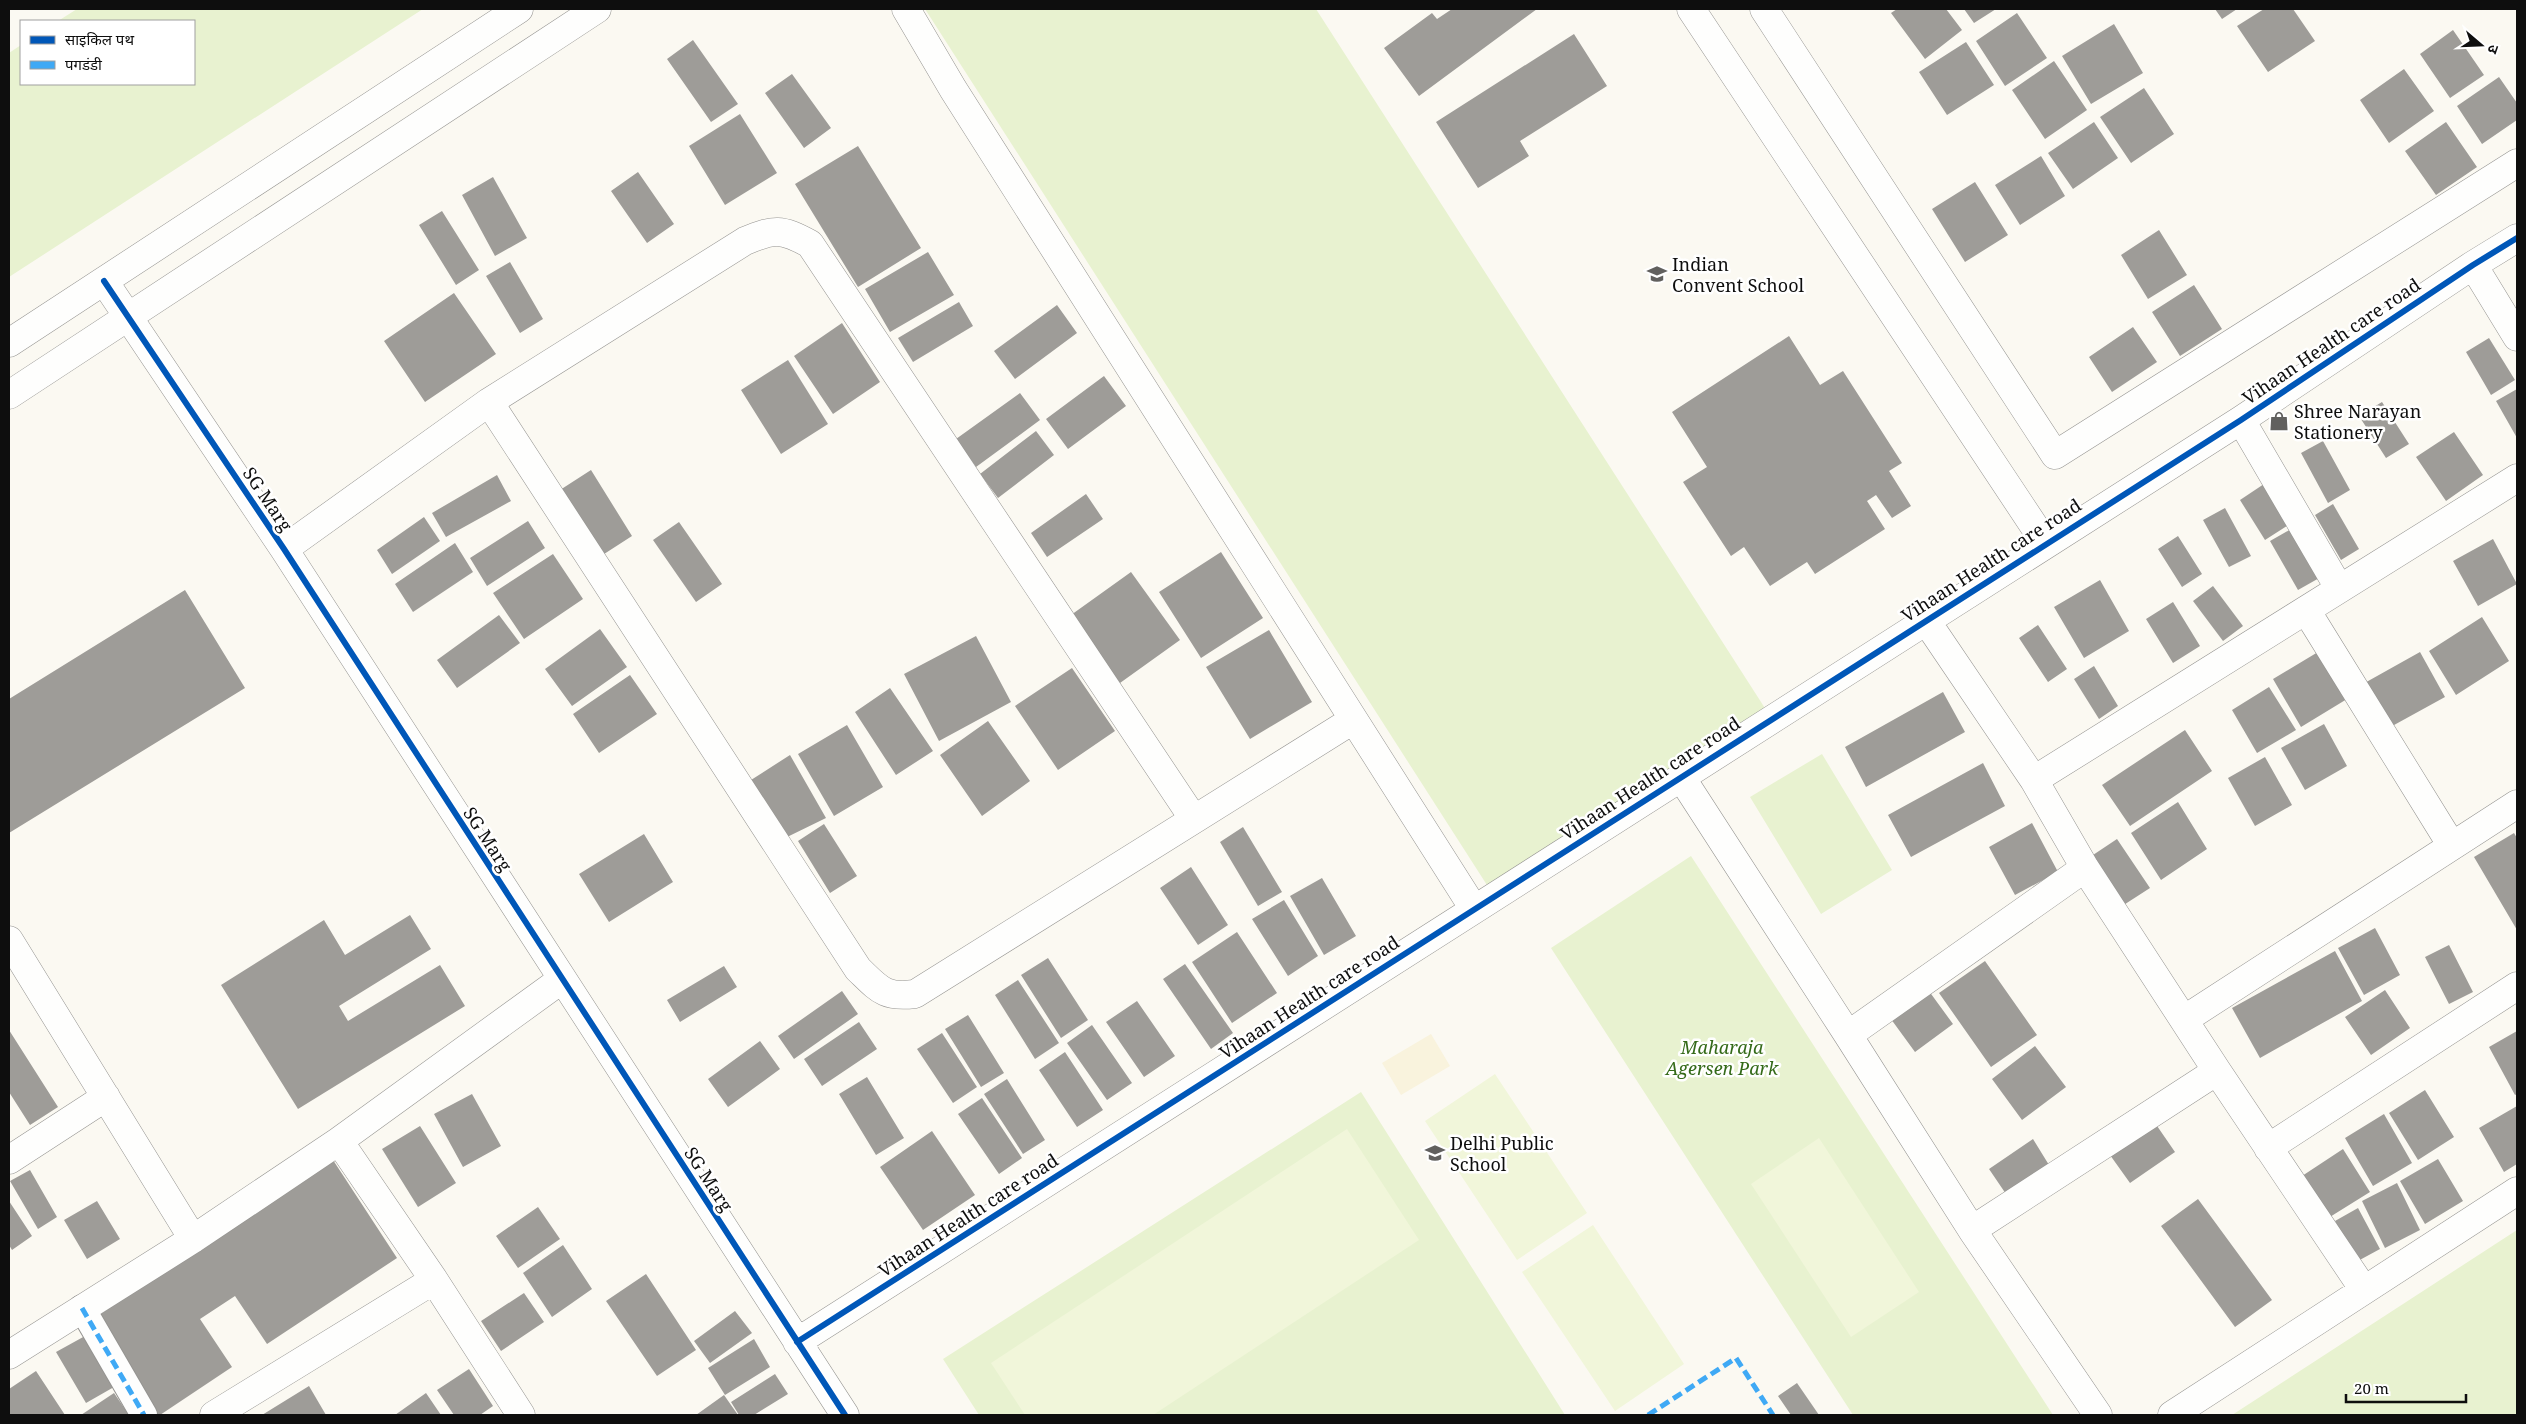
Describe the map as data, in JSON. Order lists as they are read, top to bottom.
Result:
{
  "streets": {
    "street": ["Vihaan Health care road", "SG Marg"]
  },
  "crossings": [
    ["Vihaan Health care road", "SG Marg"]
  ],
  "parks": ["Maharaja Agersen Park"],
  "places": {
    "school or university": ["Indian Convent School", "Delhi Public School"],
    "shop": ["Shree Narayan Stationery"]
  },
  "legend": ["साइकिल पथ", "पगडंडी"],
  "scale_bar": "20 m",
  "north": "right"
}
